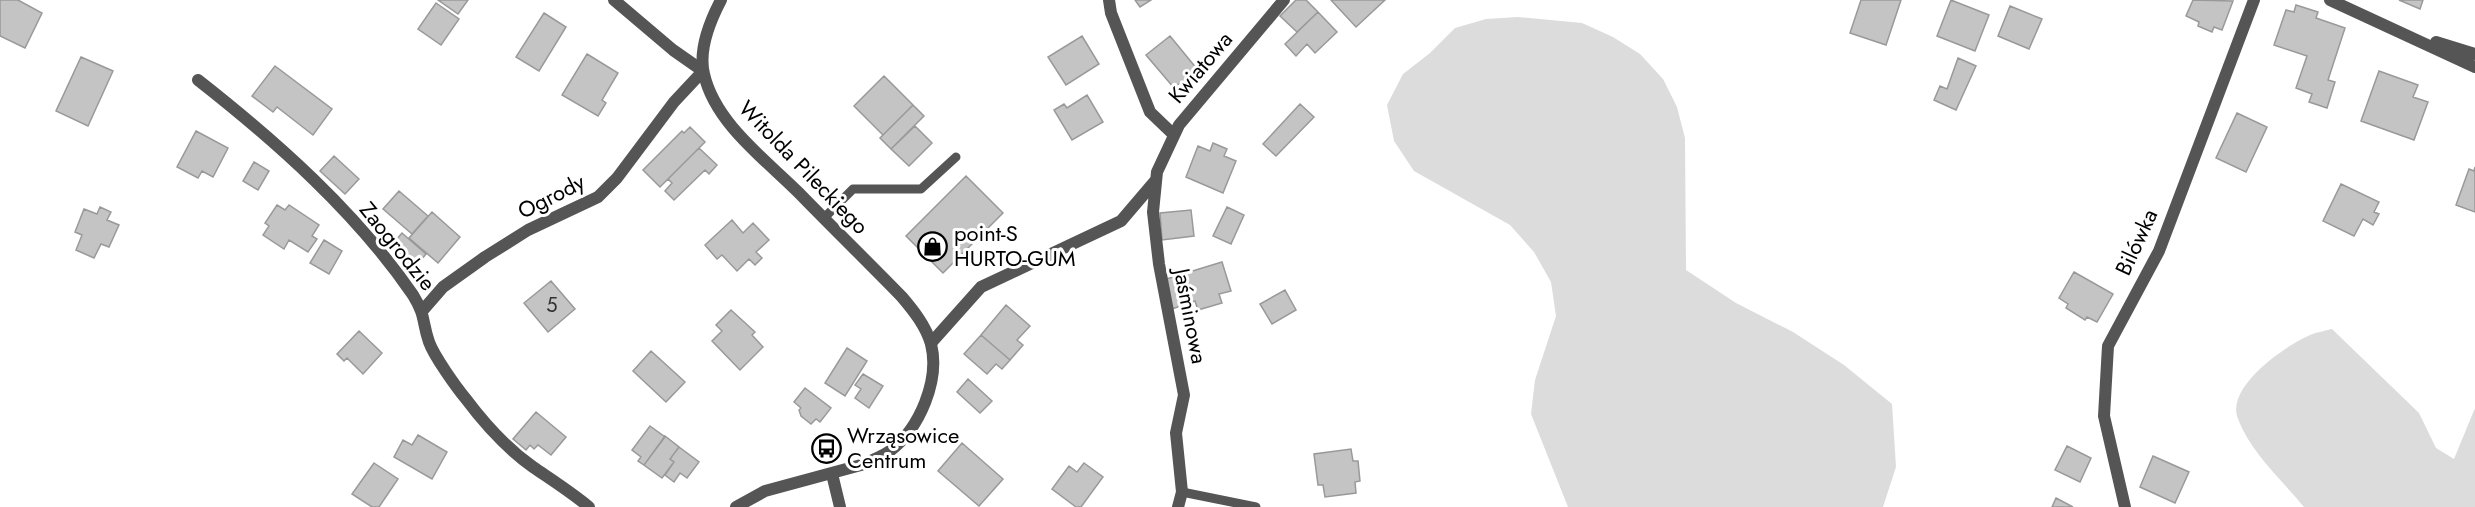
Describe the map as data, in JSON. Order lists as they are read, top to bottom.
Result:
{
  "streets": {
    "street": [
      "Kwiatowa",
      "Witolda Pileckiego",
      "Ogrody",
      "Bilówka",
      "Zaogrodzie",
      "Jaśminowa"
    ]
  },
  "crossings": [
    ["Kwiatowa", "Jaśminowa"],
    ["Witolda Pileckiego", "Ogrody"],
    ["Ogrody", "Zaogrodzie"]
  ],
  "places": {
    "shop": ["point-S HURTO-GUM"],
    "bus stop": ["Wrząsowice Centrum"]
  },
  "house_numbers": ["5"]
}
